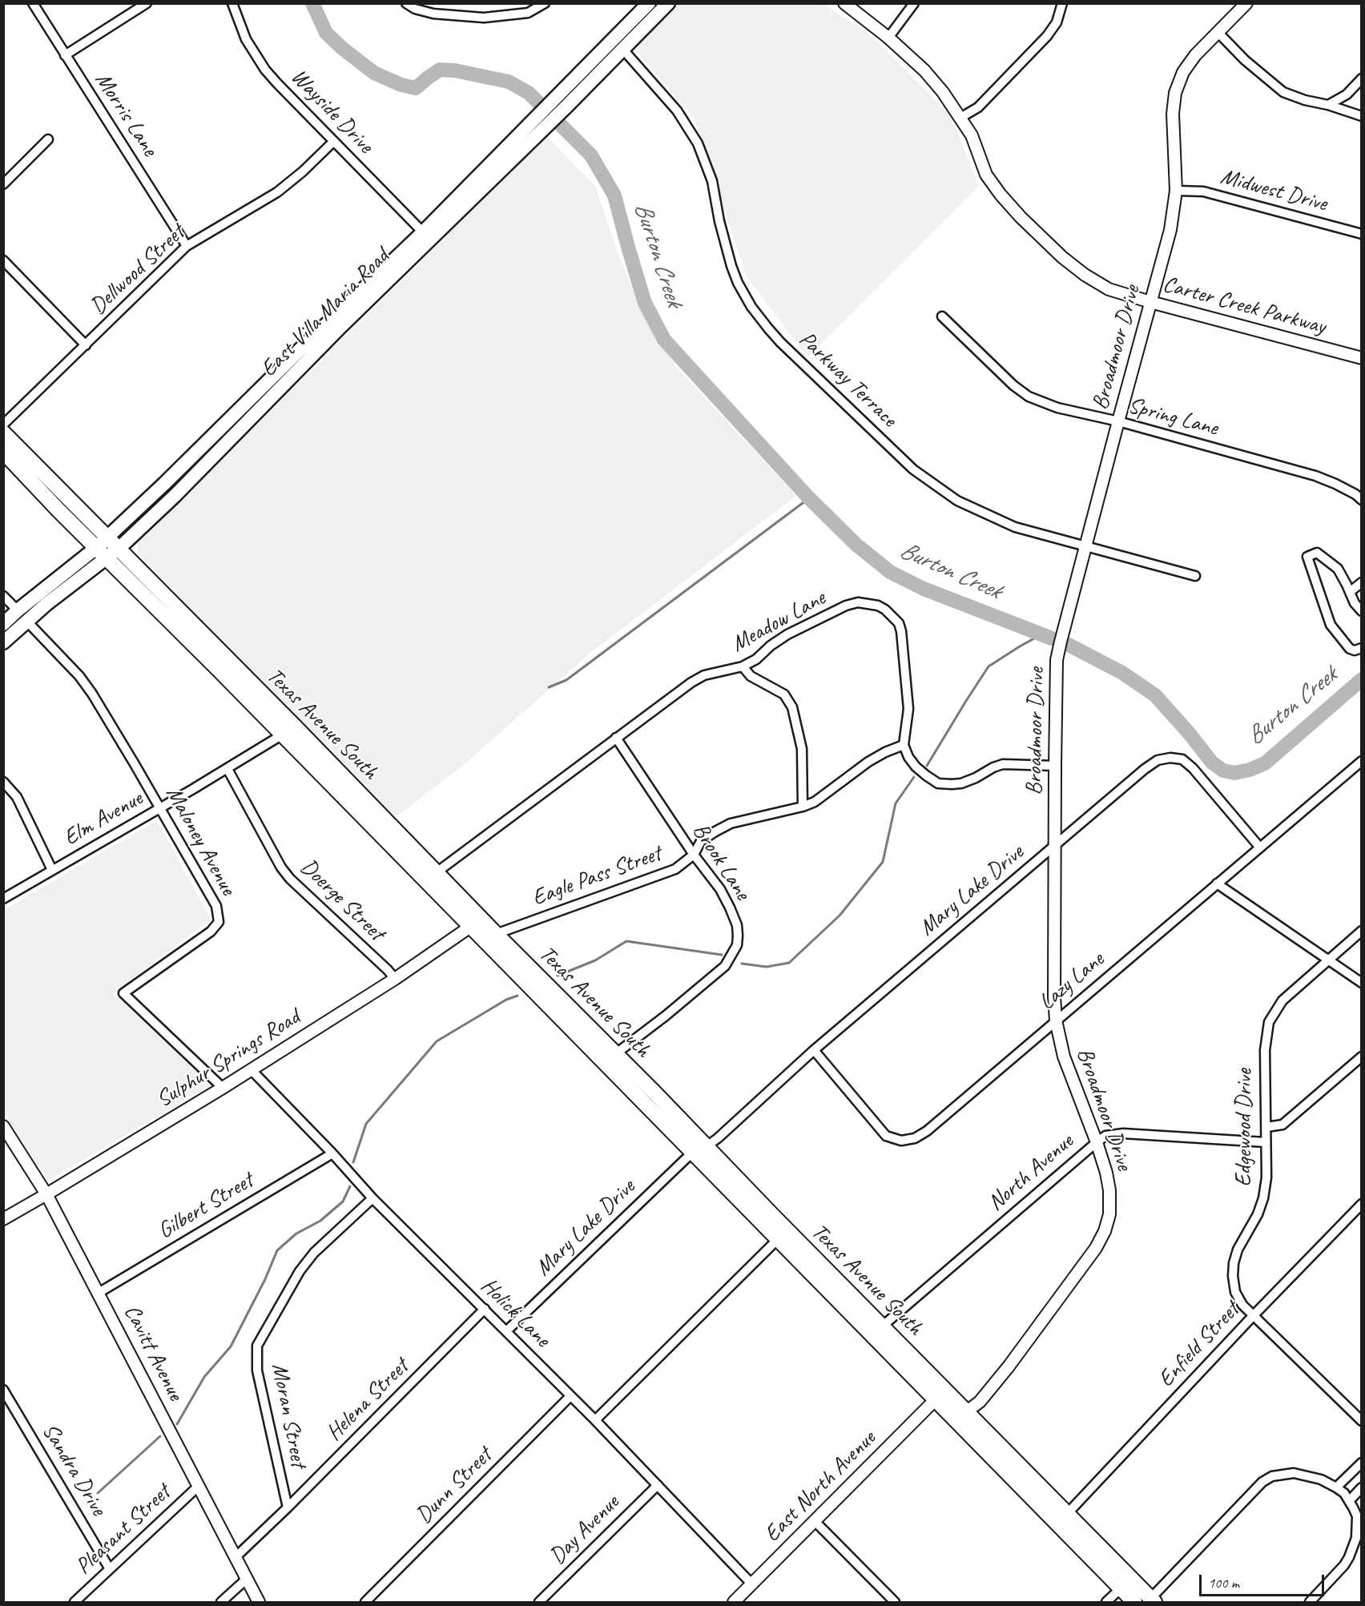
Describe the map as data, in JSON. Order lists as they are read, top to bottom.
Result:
{
  "streets": {
    "main road": ["East Villa Maria Road", "Texas Avenue South"],
    "street": [
      "Wayside Drive",
      "Morris Lane",
      "Midwest Drive",
      "Dellwood Street",
      "Carter Creek Parkway",
      "Broadmoor Drive",
      "Parkway Terrace",
      "Spring Lane",
      "Meadow Lane",
      "Elm Avenue",
      "Maloney Avenue",
      "Brook Lane",
      "Eagle Pass Street",
      "Mary Lake Drive",
      "Doerge Street",
      "Lazy Lane",
      "Sulphur Springs Road",
      "Edgewood Drive",
      "North Avenue",
      "Gilbert Street",
      "Holick Lane",
      "Enfield Street",
      "Cavitt Avenue",
      "Helena Street",
      "Moran Street",
      "Sandra Drive",
      "Dunn Street",
      "East North Avenue",
      "Pleasant Street",
      "Day Avenue"
    ]
  },
  "crossings": [
    ["Wayside Drive", "Dellwood Street"],
    ["Wayside Drive", "East Villa Maria Road"],
    ["Morris Lane", "Dellwood Street"],
    ["Midwest Drive", "Broadmoor Drive"],
    ["Carter Creek Parkway", "Broadmoor Drive"],
    ["East Villa Maria Road", "Parkway Terrace"],
    ["East Villa Maria Road", "Texas Avenue South"],
    ["East Villa Maria Road", "Maloney Avenue"],
    ["Broadmoor Drive", "Parkway Terrace"],
    ["Broadmoor Drive", "Spring Lane"],
    ["Broadmoor Drive", "Texas Avenue South"],
    ["Broadmoor Drive", "Mary Lake Drive"],
    ["Broadmoor Drive", "Lazy Lane"],
    ["Broadmoor Drive", "North Avenue"],
    ["Meadow Lane", "Texas Avenue South"],
    ["Meadow Lane", "Brook Lane"],
    ["Meadow Lane", "Eagle Pass Street"],
    ["Texas Avenue South", "Elm Avenue"],
    ["Texas Avenue South", "Brook Lane"],
    ["Texas Avenue South", "Eagle Pass Street"],
    ["Texas Avenue South", "Mary Lake Drive"],
    ["Texas Avenue South", "Sulphur Springs Road"],
    ["Texas Avenue South", "North Avenue"],
    ["Texas Avenue South", "Enfield Street"],
    ["Texas Avenue South", "East North Avenue"],
    ["Elm Avenue", "Maloney Avenue"],
    ["Elm Avenue", "Doerge Street"],
    ["Maloney Avenue", "Sulphur Springs Road"],
    ["Brook Lane", "Eagle Pass Street"],
    ["Mary Lake Drive", "Lazy Lane"],
    ["Mary Lake Drive", "Holick Lane"],
    ["Doerge Street", "Sulphur Springs Road"],
    ["Sulphur Springs Road", "Holick Lane"],
    ["Sulphur Springs Road", "Cavitt Avenue"],
    ["Edgewood Drive", "North Avenue"],
    ["Edgewood Drive", "Enfield Street"],
    ["Gilbert Street", "Holick Lane"],
    ["Gilbert Street", "Cavitt Avenue"],
    ["Holick Lane", "Helena Street"],
    ["Holick Lane", "Moran Street"],
    ["Holick Lane", "Dunn Street"],
    ["Holick Lane", "East North Avenue"],
    ["Holick Lane", "Day Avenue"],
    ["Cavitt Avenue", "Helena Street"],
    ["Cavitt Avenue", "Pleasant Street"],
    ["Helena Street", "Moran Street"],
    ["Sandra Drive", "Pleasant Street"]
  ],
  "water": ["Burton Creek"],
  "scale_bar": "100 m"
}
